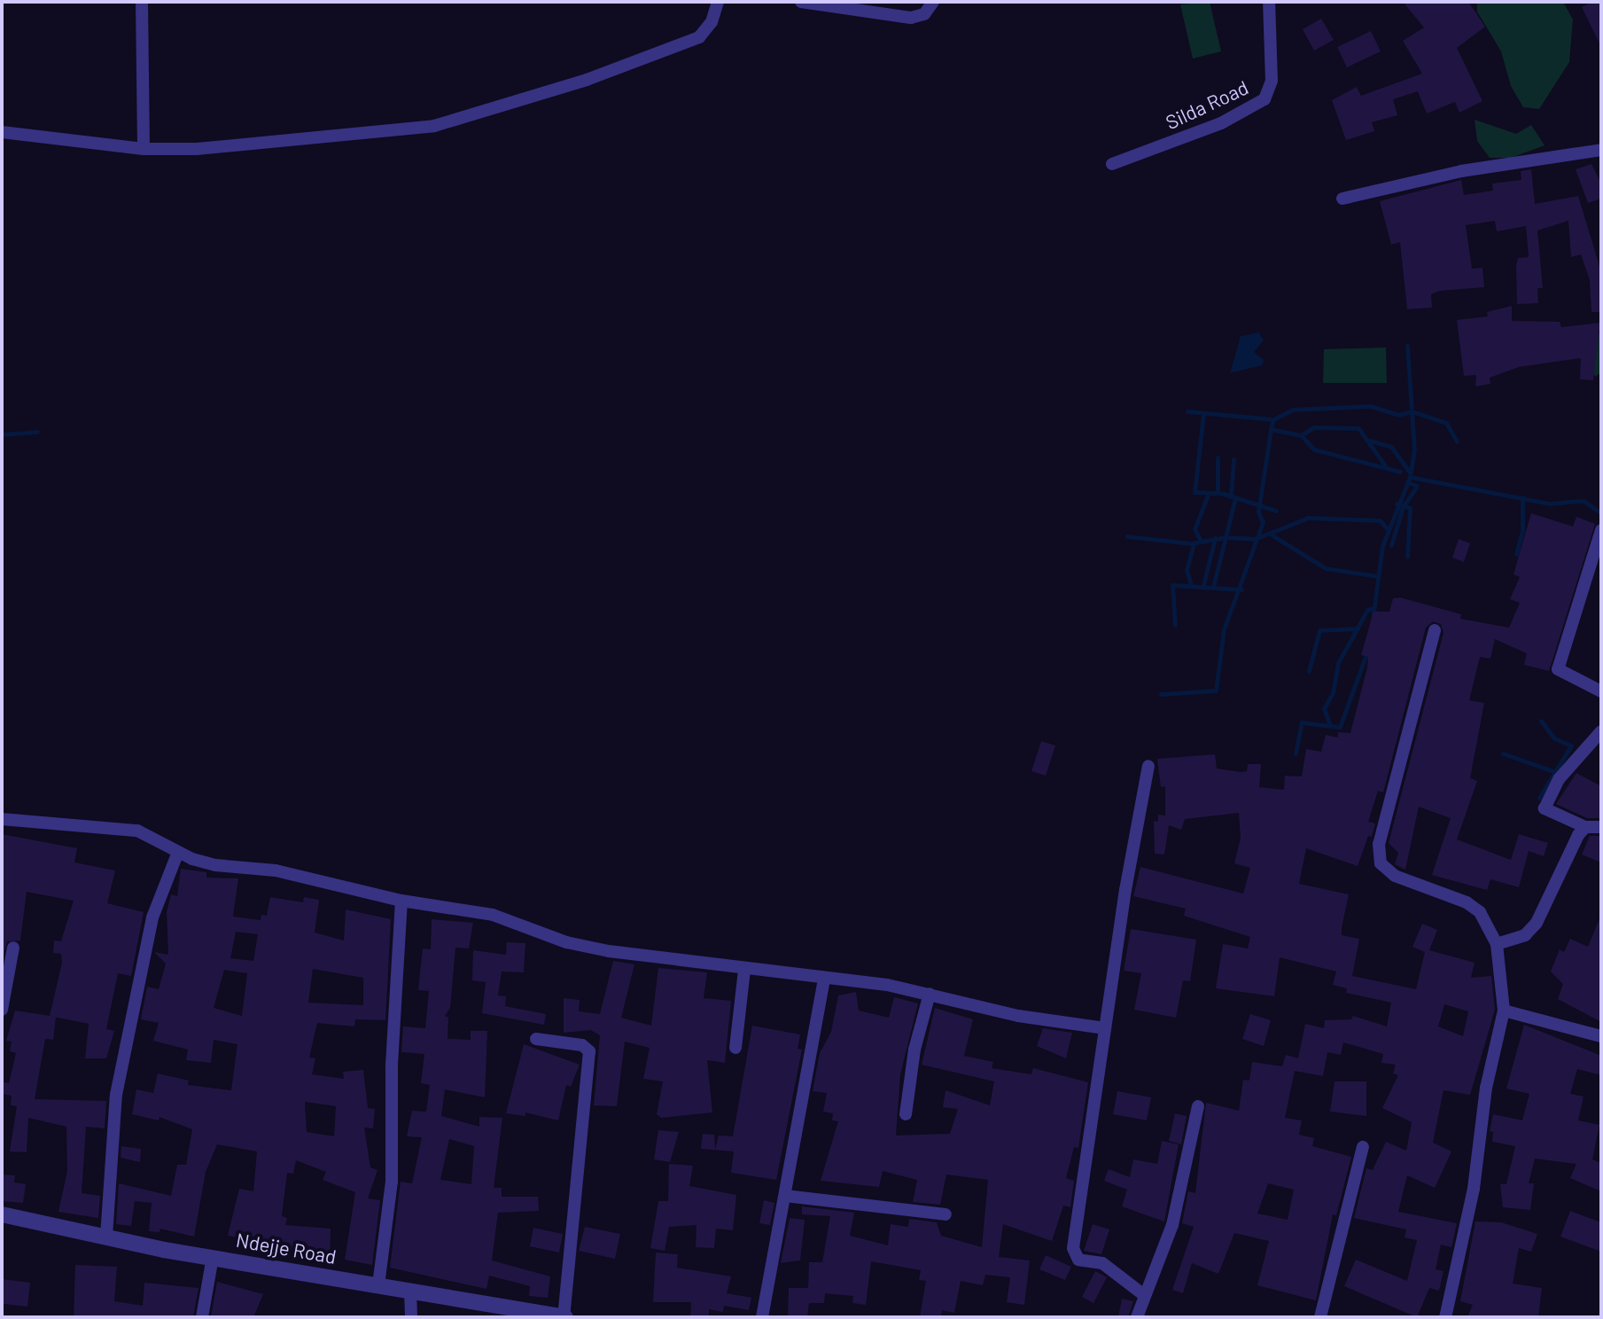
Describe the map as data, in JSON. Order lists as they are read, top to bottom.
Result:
{
  "streets": {
    "street": ["Silda Road", "Ndejje Road"]
  }
}
